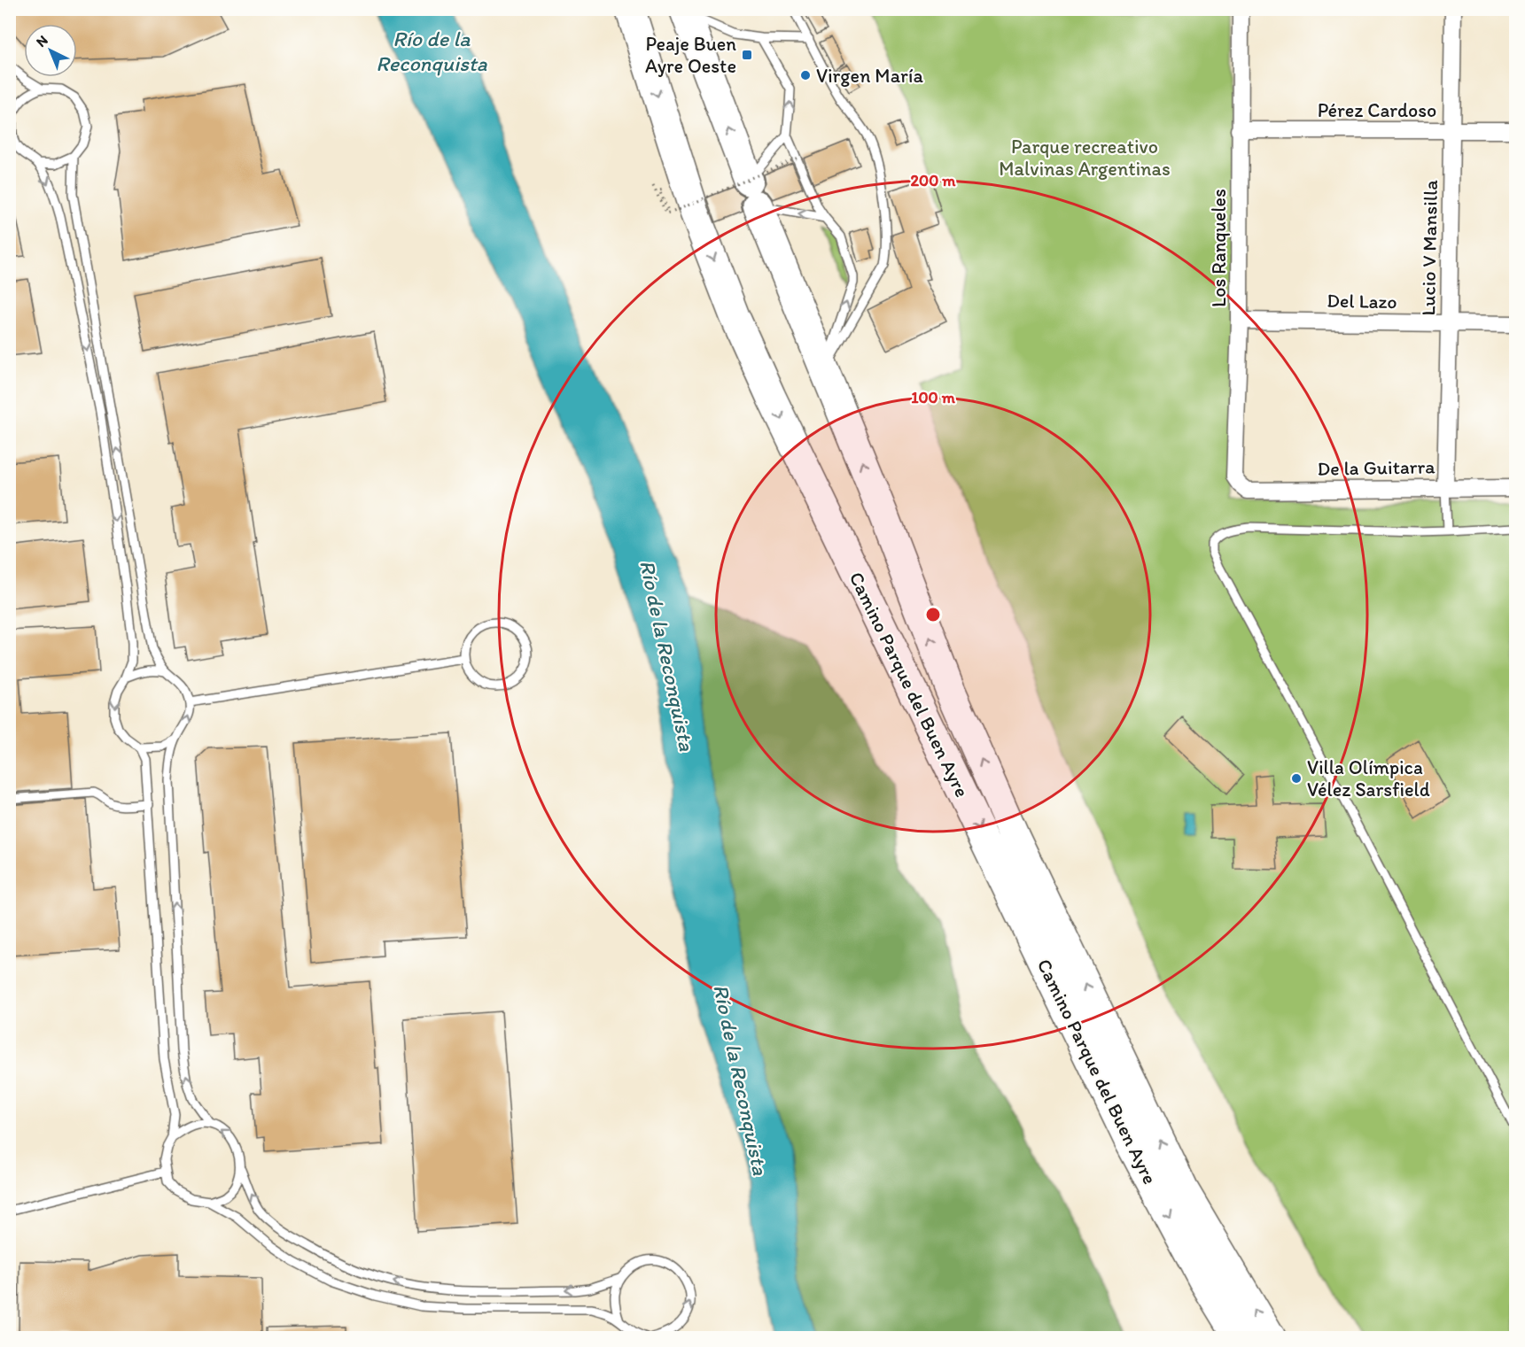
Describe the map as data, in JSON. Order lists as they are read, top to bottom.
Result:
{
  "streets": {
    "highway": ["Camino Parque del Buen Ayre"],
    "street": [
      "Pérez Cardoso",
      "Los Ranqueles",
      "Lucio V Mansilla",
      "Del Lazo",
      "De la Guitarra"
    ]
  },
  "crossings": [
    ["Pérez Cardoso", "Los Ranqueles"],
    ["Pérez Cardoso", "Lucio V Mansilla"],
    ["Los Ranqueles", "Del Lazo"],
    ["Los Ranqueles", "De la Guitarra"],
    ["Lucio V Mansilla", "Del Lazo"],
    ["Lucio V Mansilla", "De la Guitarra"]
  ],
  "water": ["Río de la Reconquista"],
  "parks": ["Parque recreativo Malvinas Argentinas"],
  "places": {
    "transit": ["Peaje Buen Ayre Oeste"],
    "other": ["Virgen María", "Villa Olímpica Vélez Sarsfield"]
  },
  "north": "top left",
  "rings": ["200 m", "100 m"]
}
